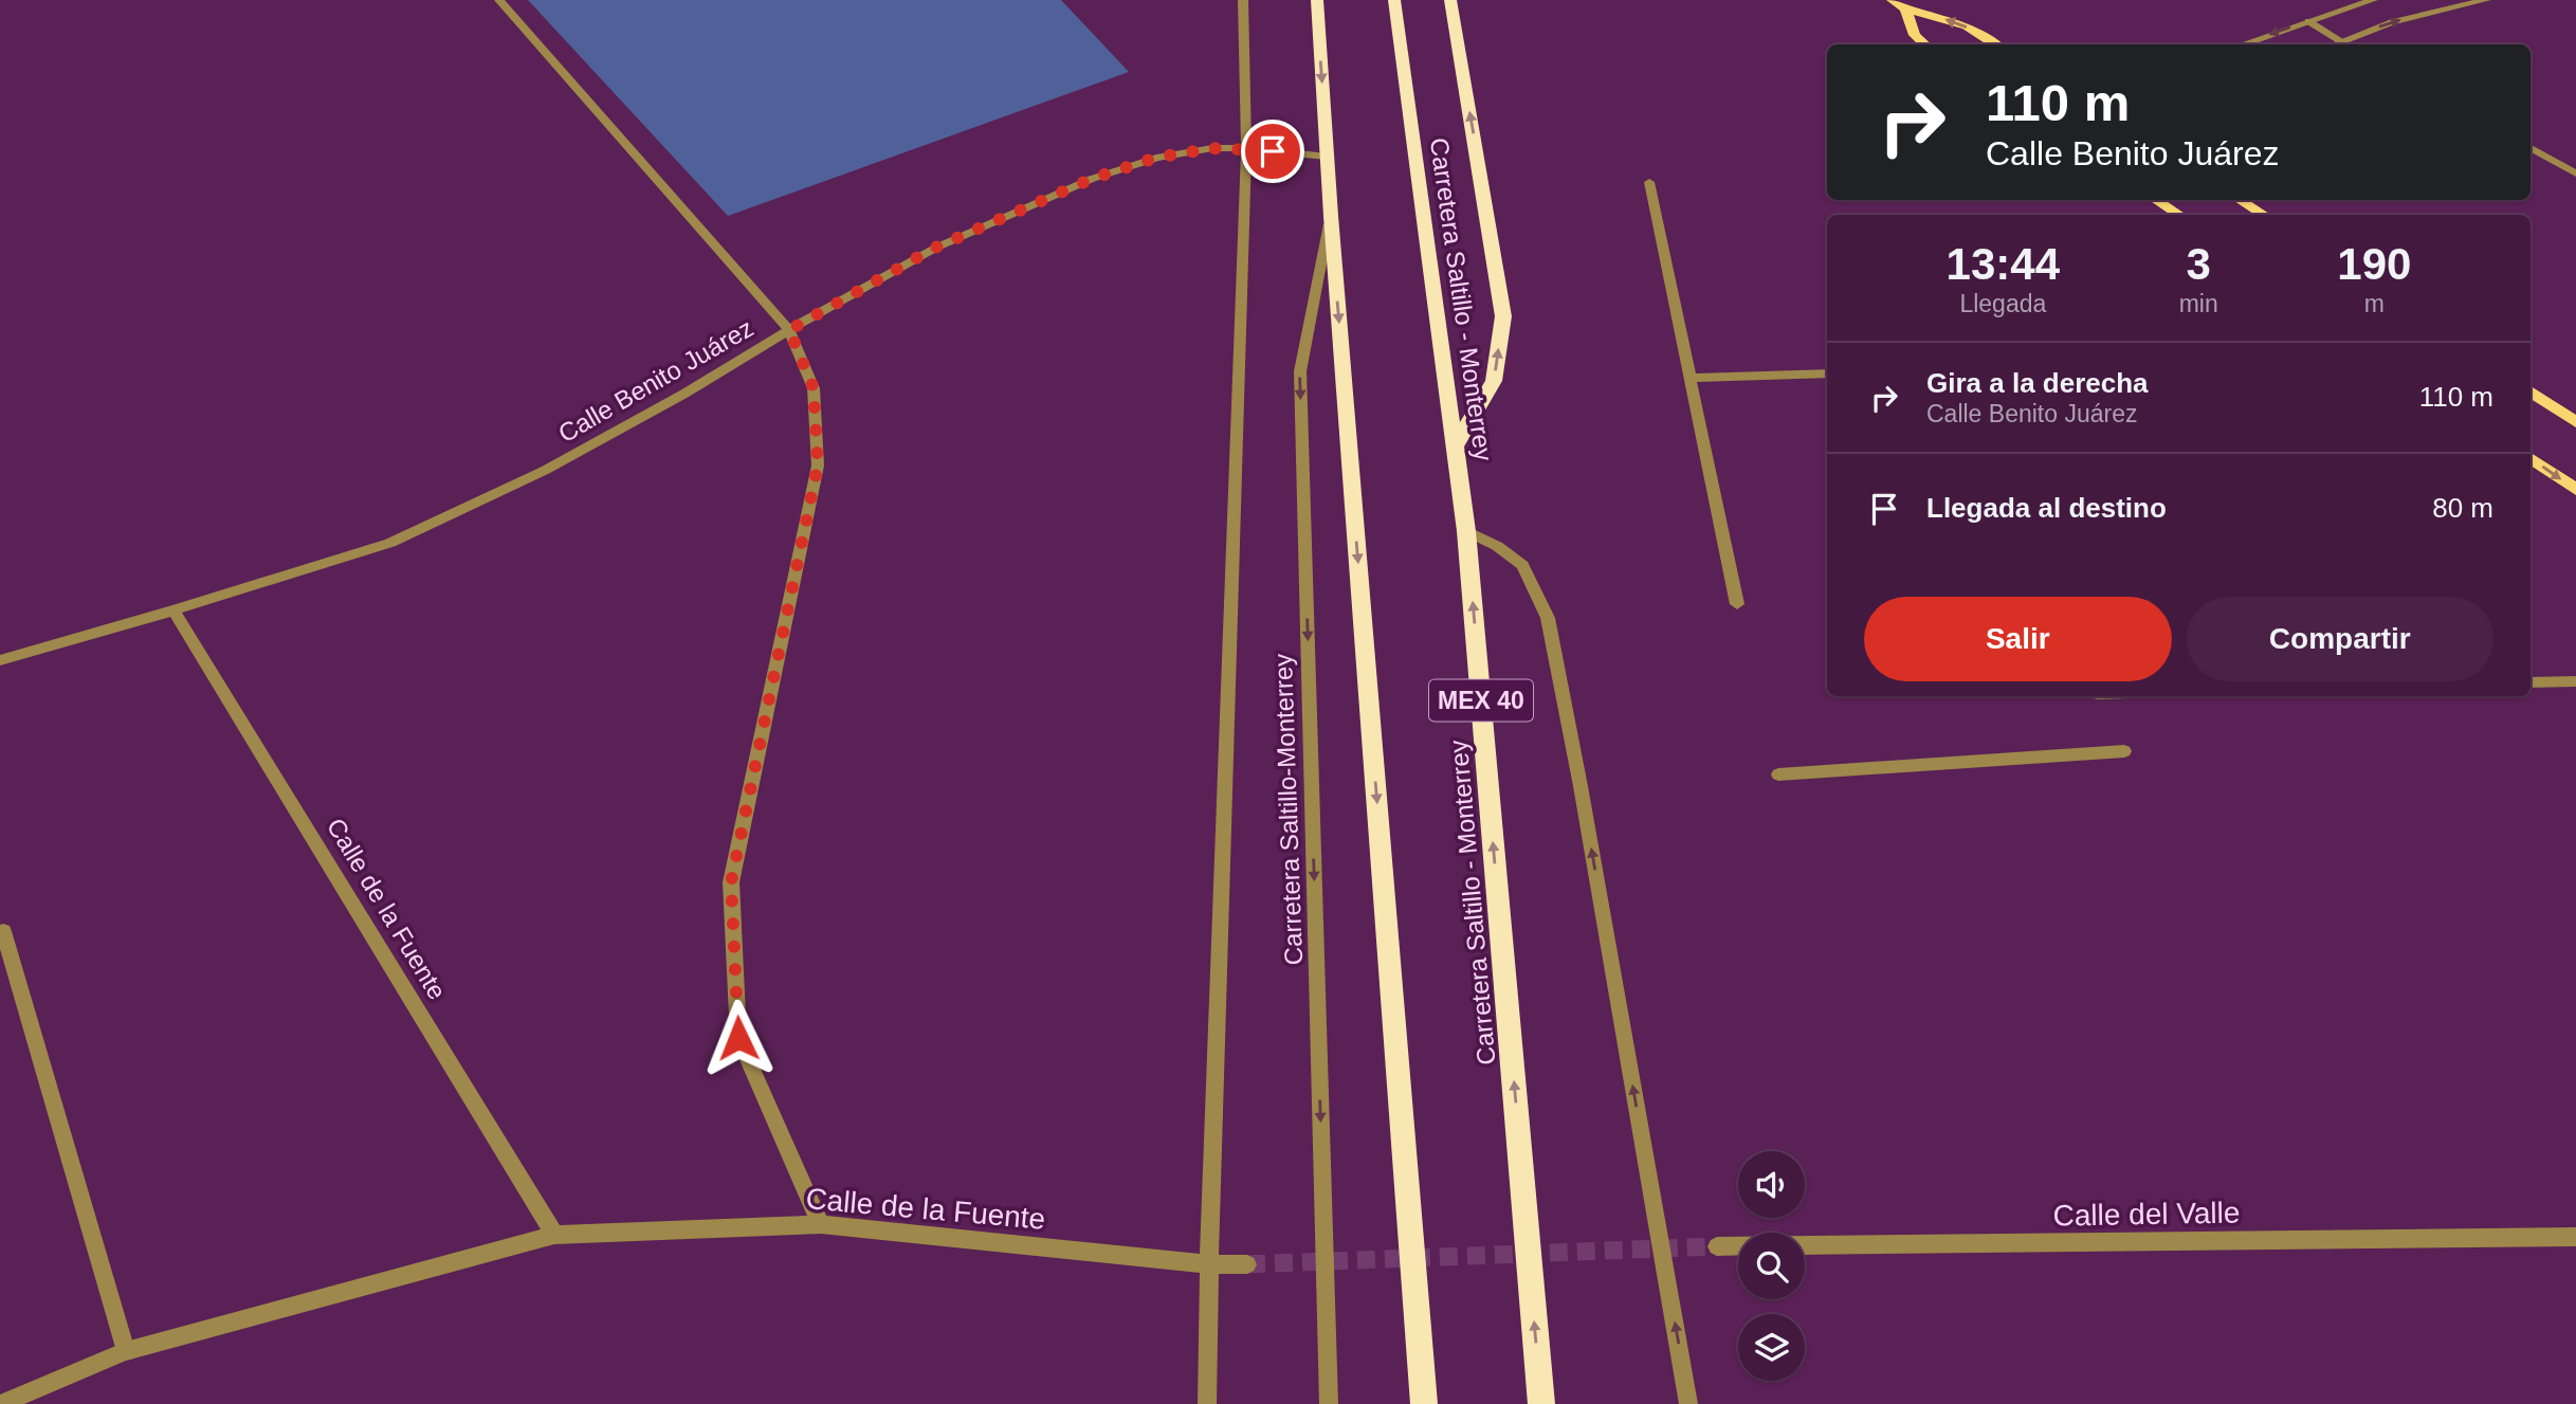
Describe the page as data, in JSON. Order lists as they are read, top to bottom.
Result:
{
  "streets": {
    "highway": ["Carretera Saltillo - Monterrey", "MEX 40"],
    "street": [
      "Calle Benito Juárez",
      "Carretera Saltillo-Monterrey",
      "Calle de la Fuente",
      "Calle del Valle"
    ]
  },
  "crossings": [
    ["Calle Benito Juárez", "Calle de la Fuente"]
  ],
  "page": {
    "turn": ["110 m", "Calle Benito Juárez"],
    "eta": [
      "13:44",
      "Llegada",
      "3",
      "min",
      "190",
      "m"
    ],
    "list": [
      {
        "name": "Gira a la derecha",
        "note": "Calle Benito Juárez",
        "value": "110 m"
      },
      {
        "name": "Llegada al destino",
        "value": "80 m"
      }
    ],
    "buttons": ["Salir", "Compartir"]
  }
}
